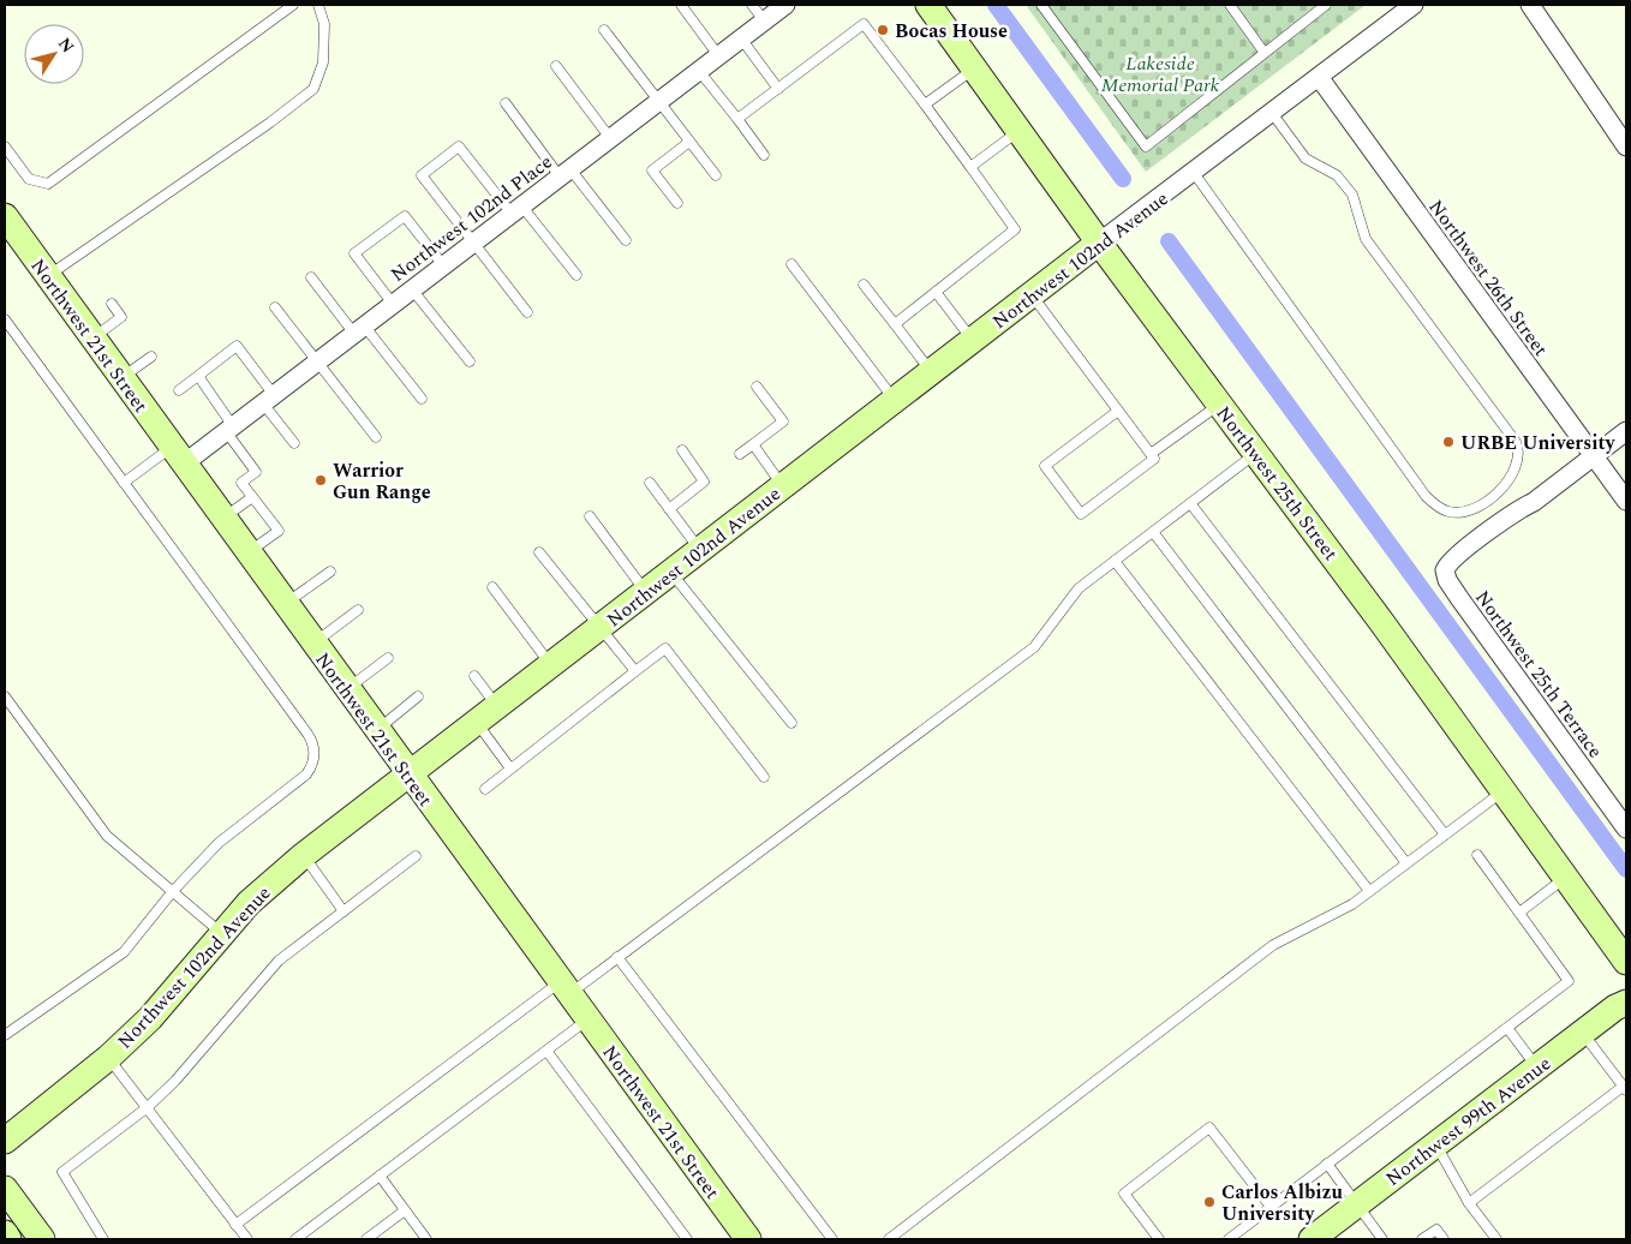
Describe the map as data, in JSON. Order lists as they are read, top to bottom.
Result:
{
  "streets": {
    "street": [
      "Northwest 102nd Place",
      "Northwest 102nd Avenue",
      "Northwest 26th Street",
      "Northwest 21st Street",
      "Northwest 25th Street",
      "Northwest 25th Terrace",
      "Northwest 99th Avenue"
    ]
  },
  "crossings": [
    ["Northwest 102nd Place", "Northwest 21st Street"],
    ["Northwest 102nd Avenue", "Northwest 26th Street"],
    ["Northwest 102nd Avenue", "Northwest 21st Street"],
    ["Northwest 102nd Avenue", "Northwest 25th Street"],
    ["Northwest 26th Street", "Northwest 25th Terrace"]
  ],
  "parks": ["Lakeside Memorial Park"],
  "places": [
    "Bocas House",
    "URBE University",
    "Warrior Gun Range",
    "Carlos Albizu University"
  ],
  "north": "top right"
}
